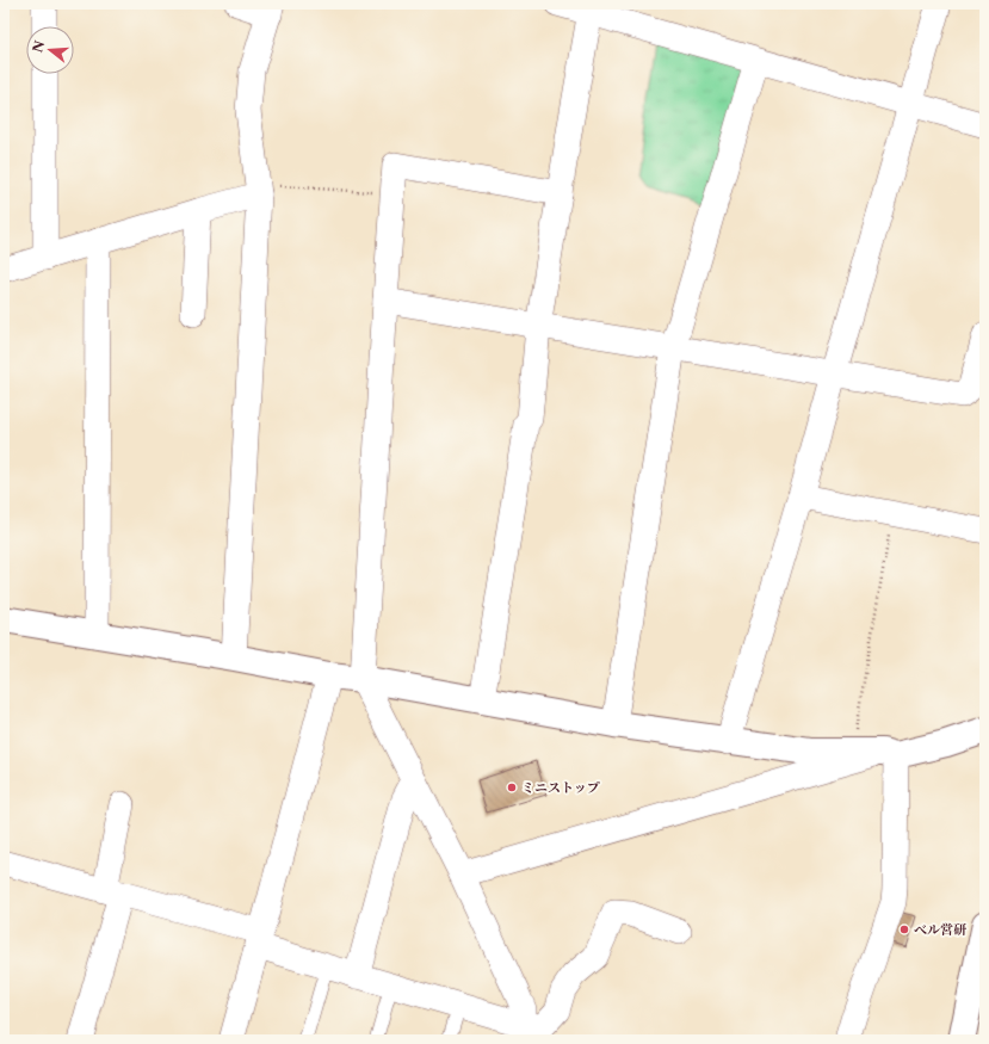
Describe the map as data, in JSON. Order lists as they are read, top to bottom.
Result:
{
  "places": ["ミニストップ", "べル営研"],
  "north": "left"
}
